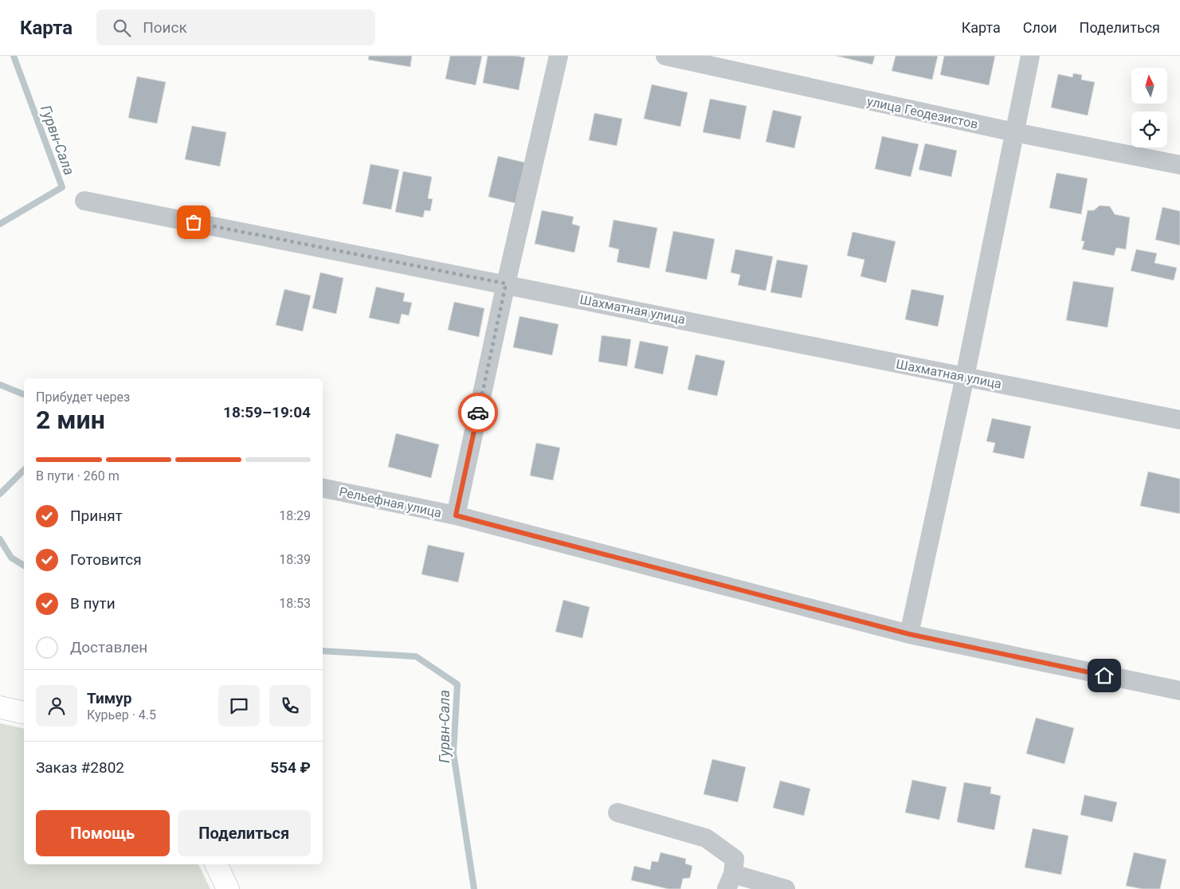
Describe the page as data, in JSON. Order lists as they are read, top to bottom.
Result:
{
  "streets": {
    "street": ["улица Геодезистов", "Шахматная улица", "Рельефная улица"]
  },
  "water": ["Гурвн-Сала"],
  "north": "top",
  "page": {
    "header": "Карта",
    "search": "Поиск",
    "nav": ["Карта", "Слои", "Поделиться"],
    "heading": ["2 мин", "Прибудет через", "18:59–19:04"],
    "panel": [
      "Тимур",
      "Курьер · 4.5",
      "Заказ #2802",
      "554 ₽"
    ],
    "bar": "В пути · 260 m",
    "list": [
      ["Принят", "18:29"],
      ["Готовится", "18:39"],
      ["В пути", "18:53"],
      "Доставлен"
    ],
    "buttons": ["Помощь", "Поделиться"]
  }
}
